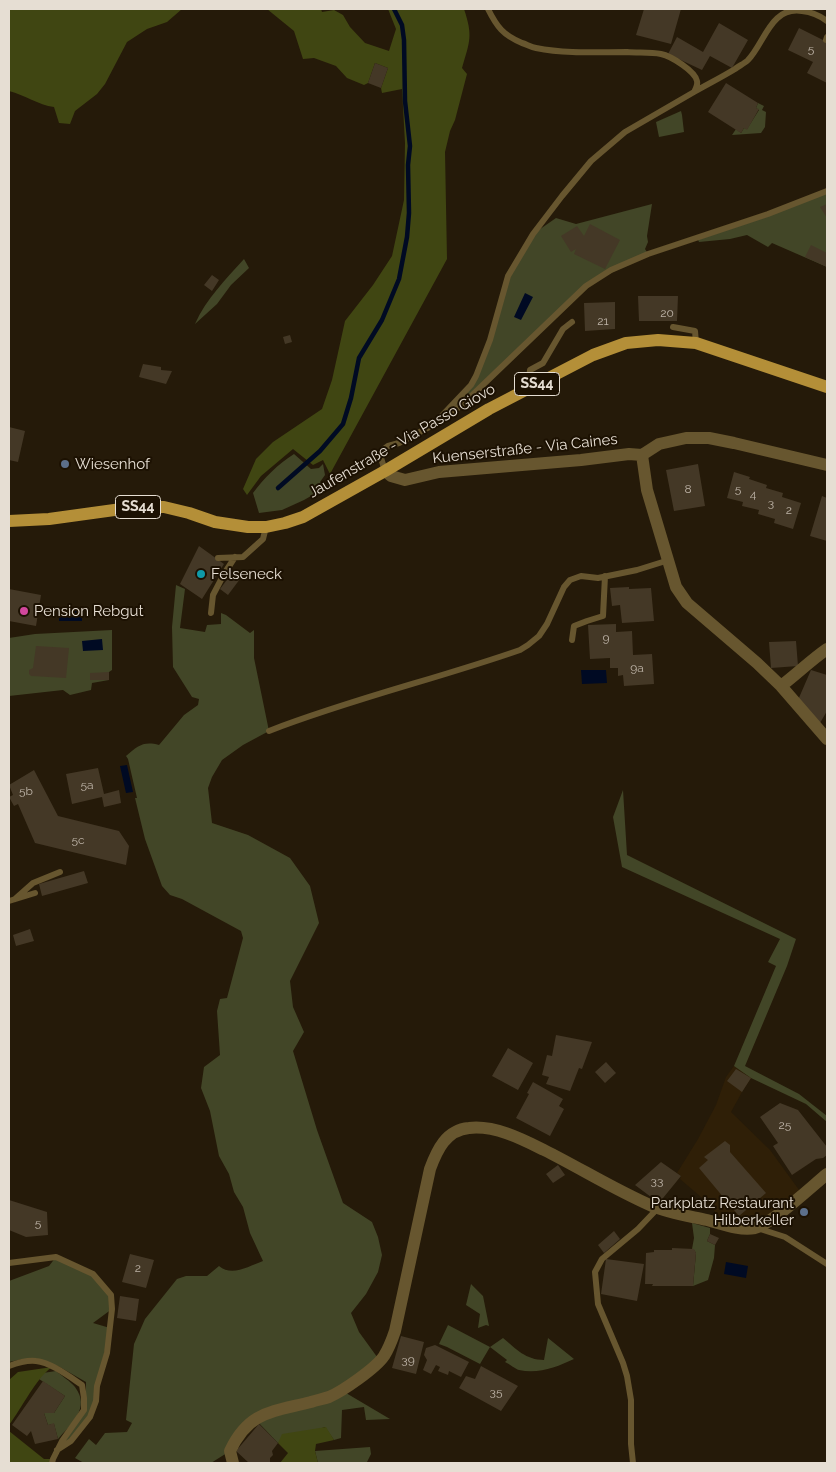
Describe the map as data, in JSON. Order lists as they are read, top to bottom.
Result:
{
  "streets": {
    "main road": ["SS44", "Jaufenstraße - Via Passo Giovo"],
    "street": ["Kuenserstraße - Via Caines"]
  },
  "crossings": [
    ["Jaufenstraße - Via Passo Giovo", "Kuenserstraße - Via Caines"]
  ],
  "places": [
    "Wiesenhof",
    "Felseneck",
    "Pension Rebgut",
    "Parkplatz Restaurant Hilberkeller"
  ],
  "house_numbers": [
    "5",
    "20",
    "21",
    "8",
    "5",
    "4",
    "3",
    "2",
    "9",
    "9a",
    "5a",
    "5b",
    "5c",
    "25",
    "33",
    "5",
    "2",
    "39",
    "35"
  ]
}
